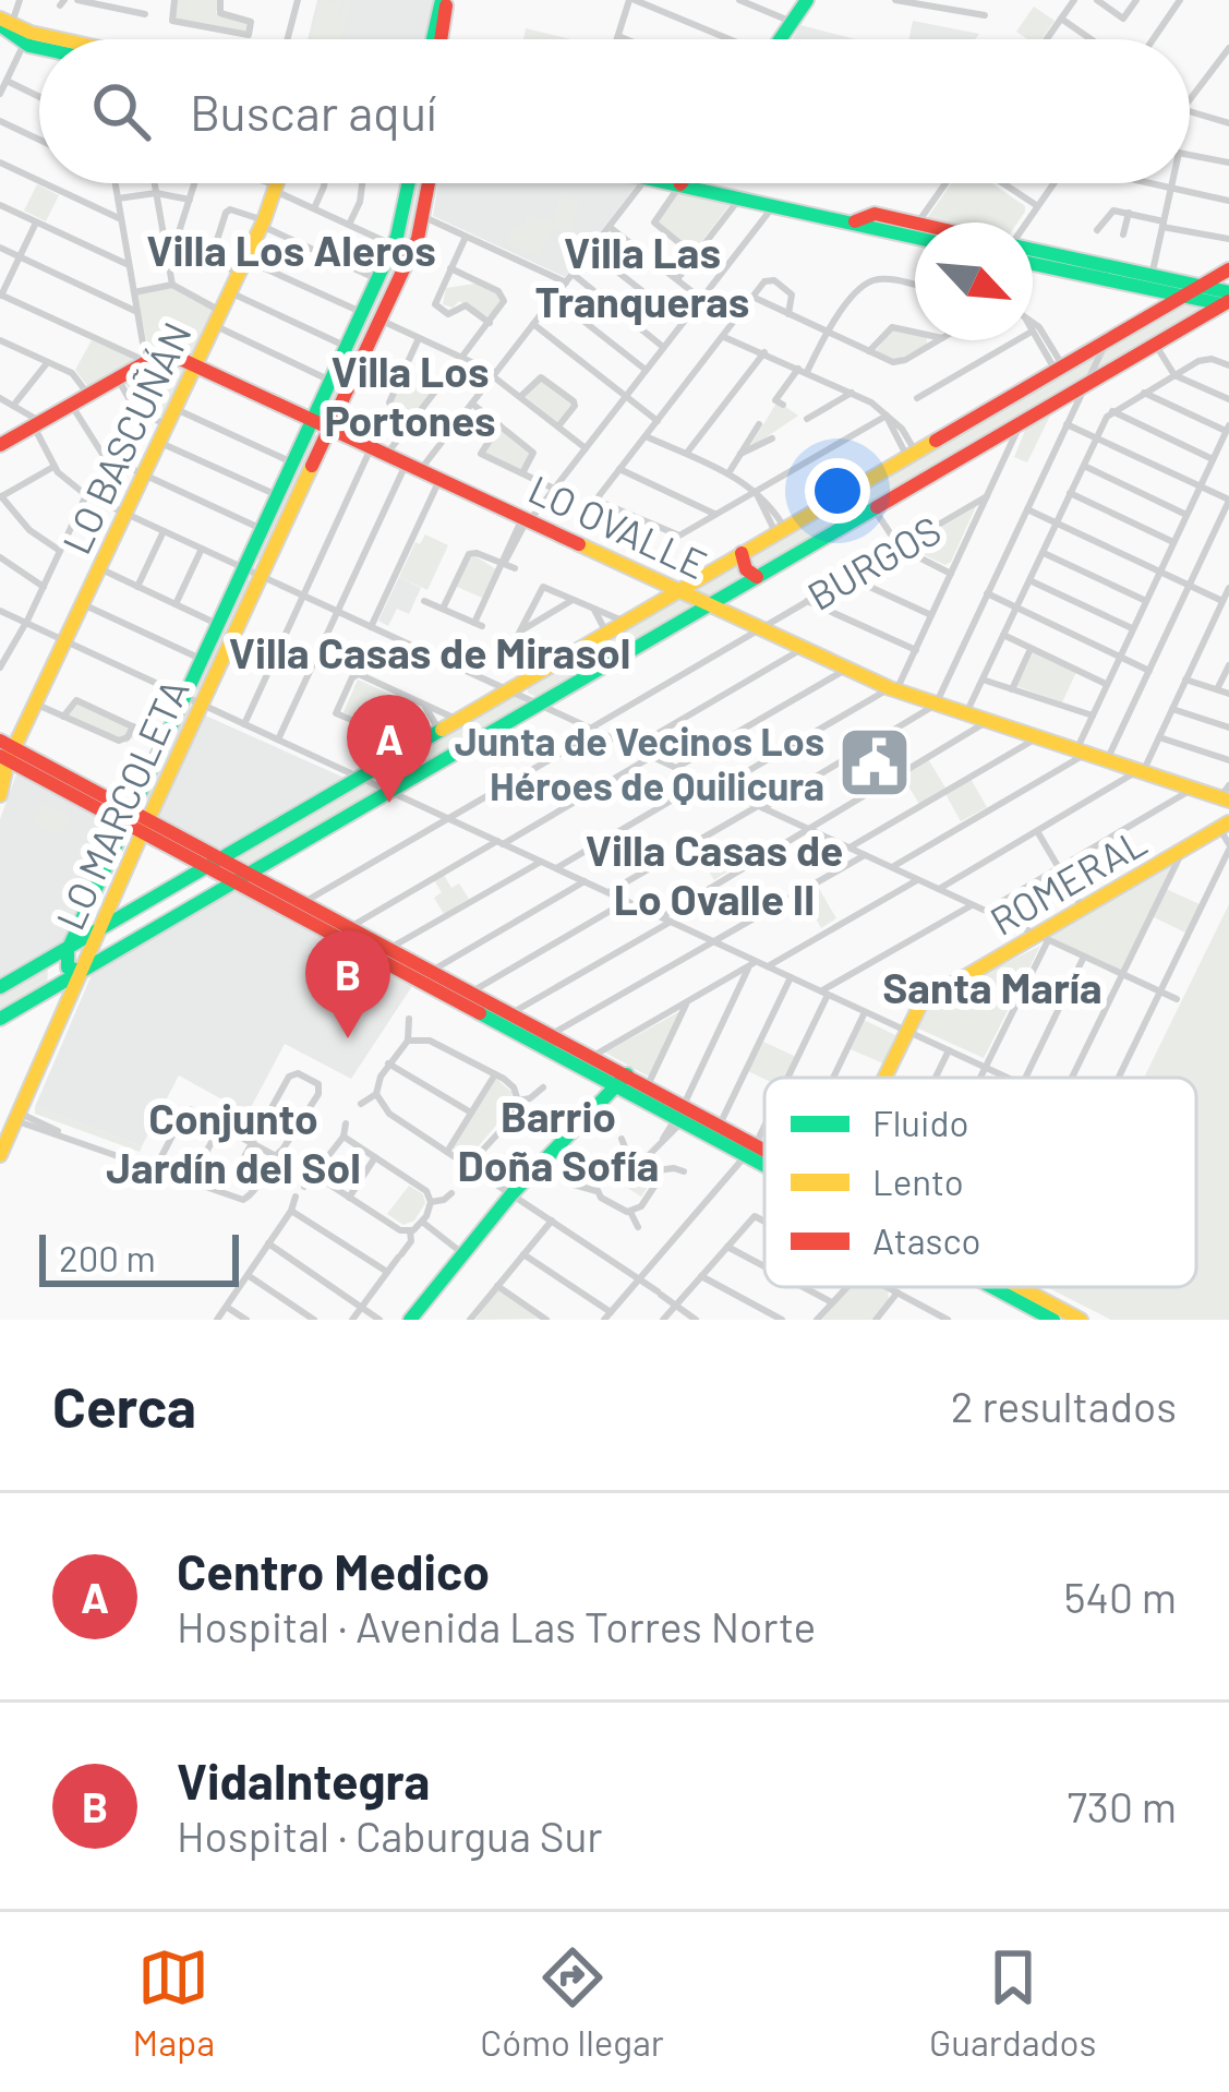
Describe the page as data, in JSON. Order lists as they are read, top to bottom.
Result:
{
  "streets": {
    "street": [
      "LO BASCUÑÁN",
      "LO OVALLE",
      "BURGOS",
      "LO MARCOLETA",
      "ROMERAL"
    ]
  },
  "crossings": [
    ["LO BASCUÑÁN", "LO OVALLE"],
    ["LO OVALLE", "BURGOS"],
    ["LO OVALLE", "LO MARCOLETA"]
  ],
  "districts": [
    "Villa Los Aleros",
    "Villa Las Tranqueras",
    "Villa Los Portones",
    "Villa Casas de Mirasol",
    "Villa Casas de Lo Ovalle II",
    "Santa María",
    "Barrio Doña Sofía",
    "Conjunto Jardín del Sol"
  ],
  "places": {
    "public building": ["Junta de Vecinos Los Héroes de Quilicura"]
  },
  "legend": ["Fluido", "Lento", "Atasco"],
  "scale_bar": "200 m",
  "north": "bottom right",
  "page": {
    "search": "Buscar aquí",
    "pins": ["A", "B"],
    "scale": "200 m",
    "heading": ["Cerca", "2 resultados"],
    "list": [
      {
        "mark": "A",
        "name": "Centro Medico",
        "note": "Hospital · Avenida Las Torres Norte",
        "value": "540 m"
      },
      {
        "mark": "B",
        "name": "VidaIntegra",
        "note": "Hospital · Caburgua Sur",
        "value": "730 m"
      }
    ],
    "nav": ["Mapa", "Cómo llegar", "Guardados"]
  }
}
